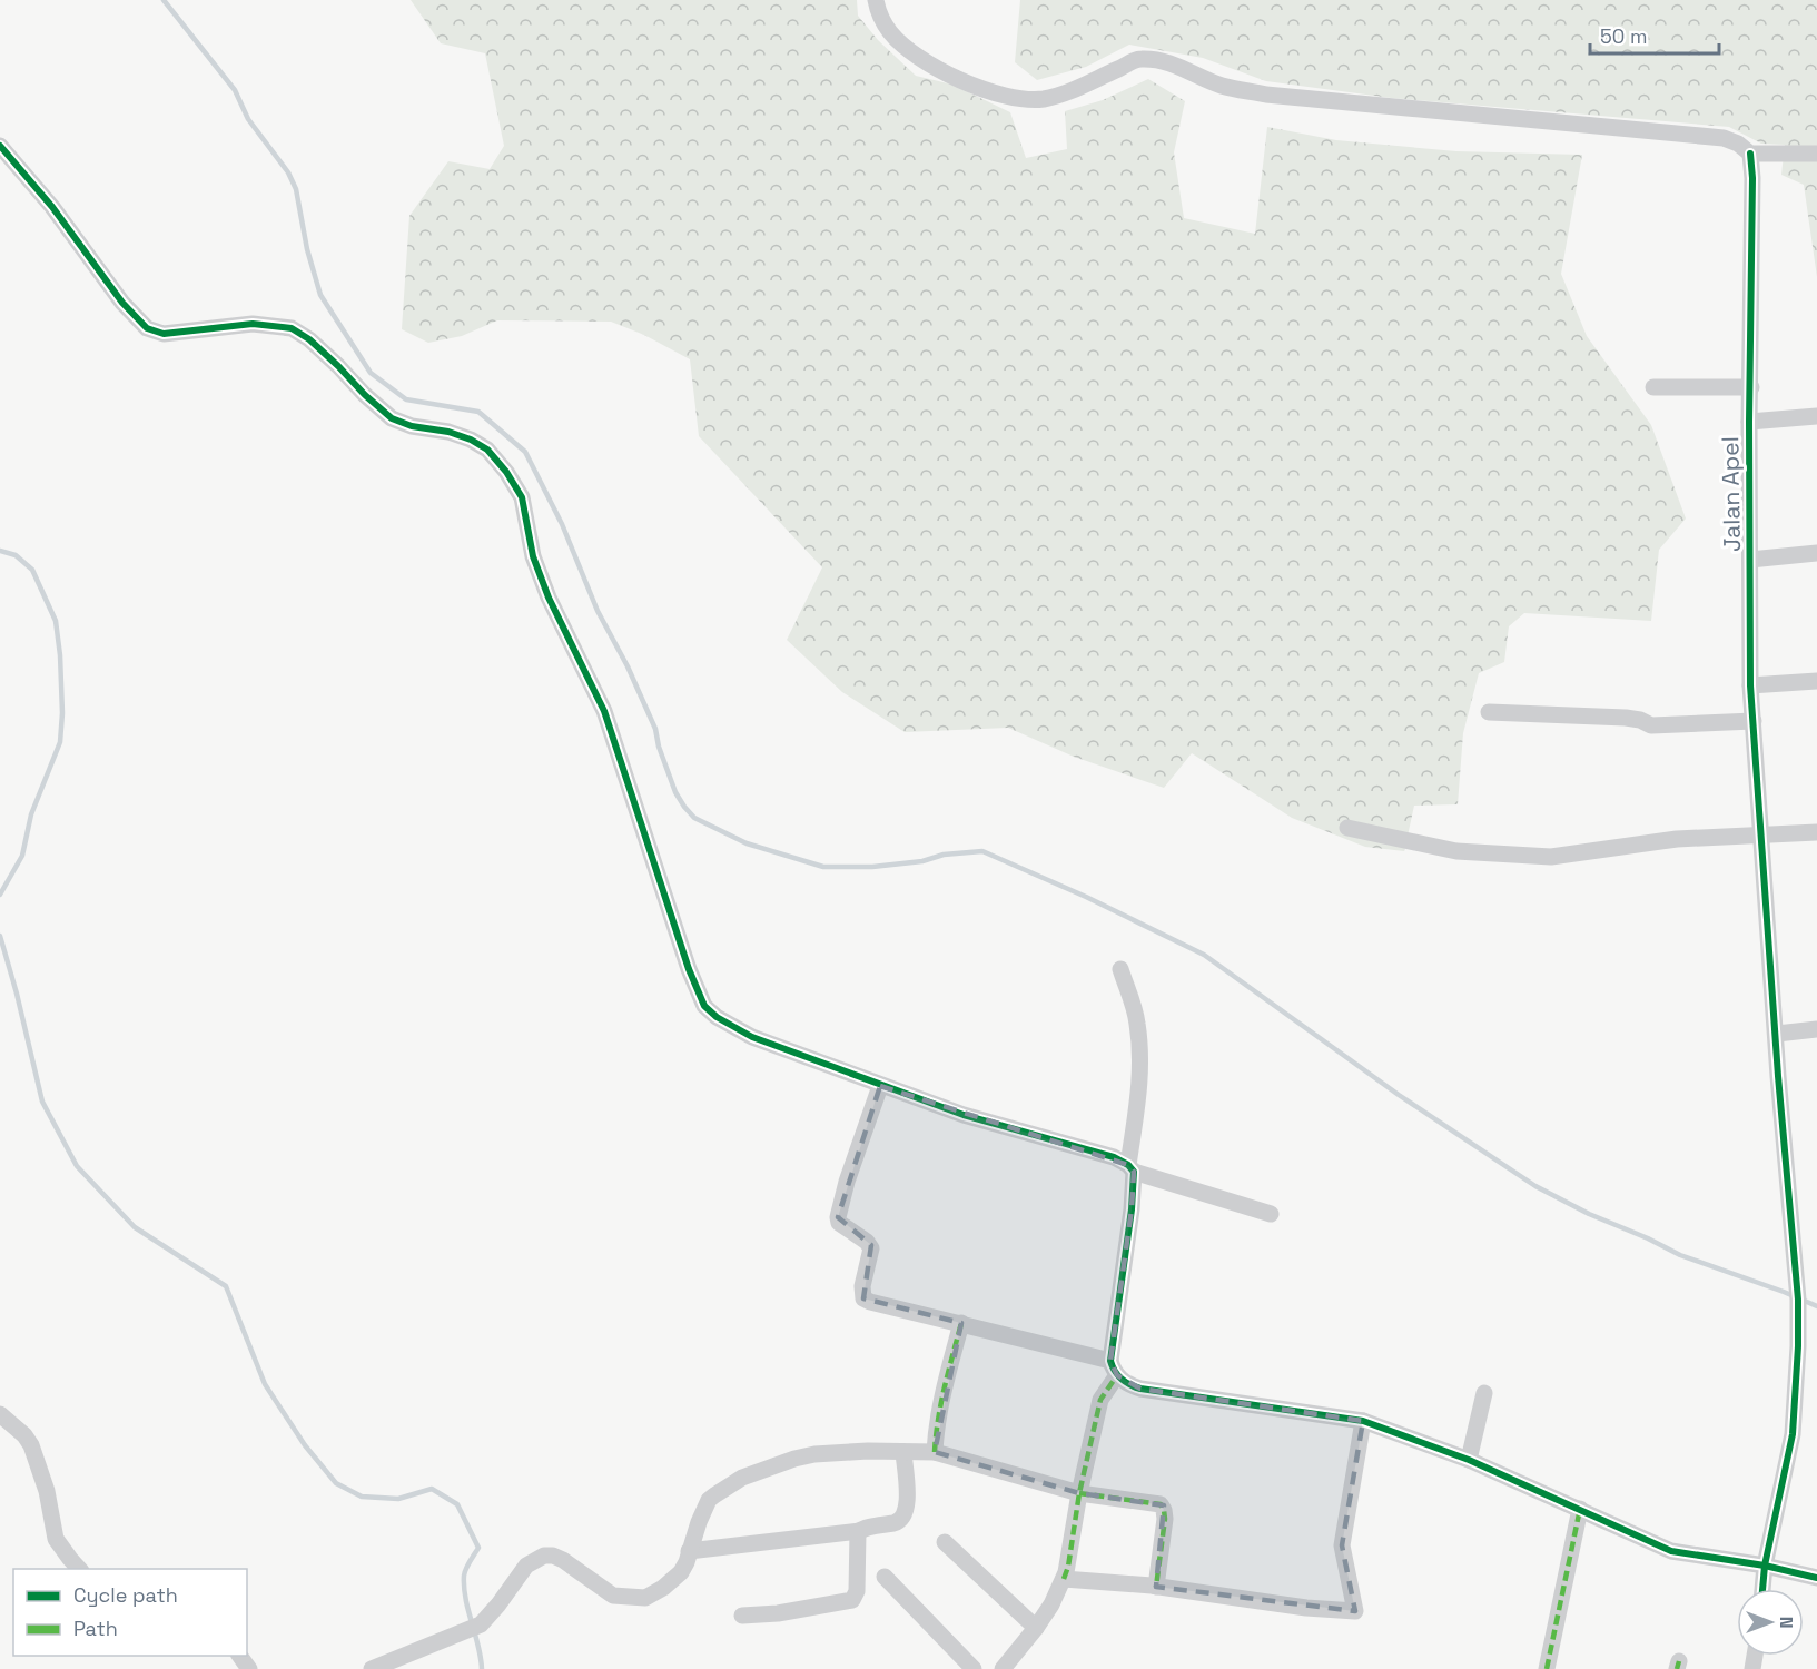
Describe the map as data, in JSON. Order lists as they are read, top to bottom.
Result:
{
  "streets": {
    "street": ["Jalan Apel"]
  },
  "legend": ["Cycle path", "Path"],
  "scale_bar": "50 m",
  "north": "right"
}
